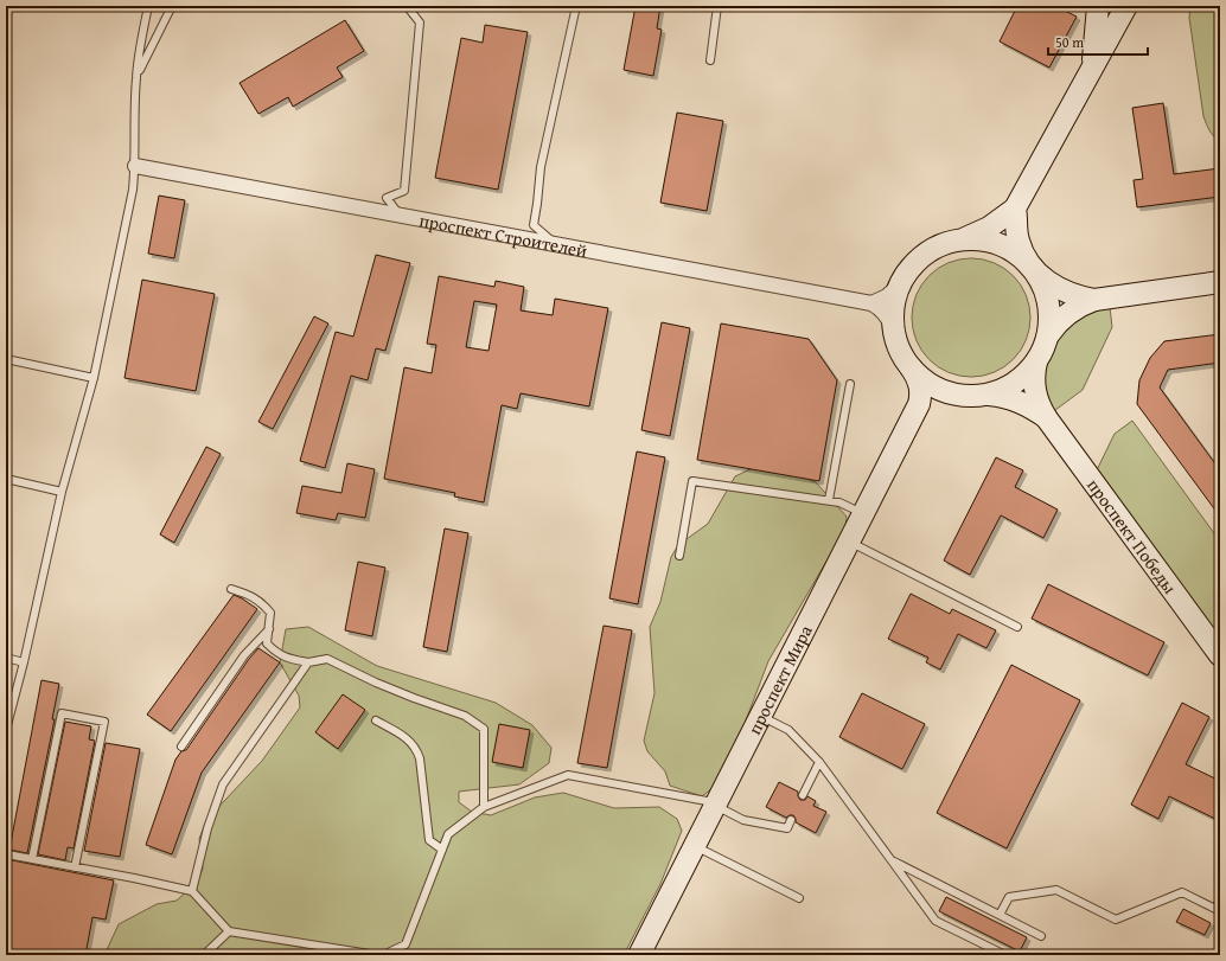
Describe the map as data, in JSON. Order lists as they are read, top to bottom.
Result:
{
  "streets": {
    "street": ["проспект Строителей", "проспект Победы", "проспект Мира"]
  },
  "scale_bar": "50 m"
}
